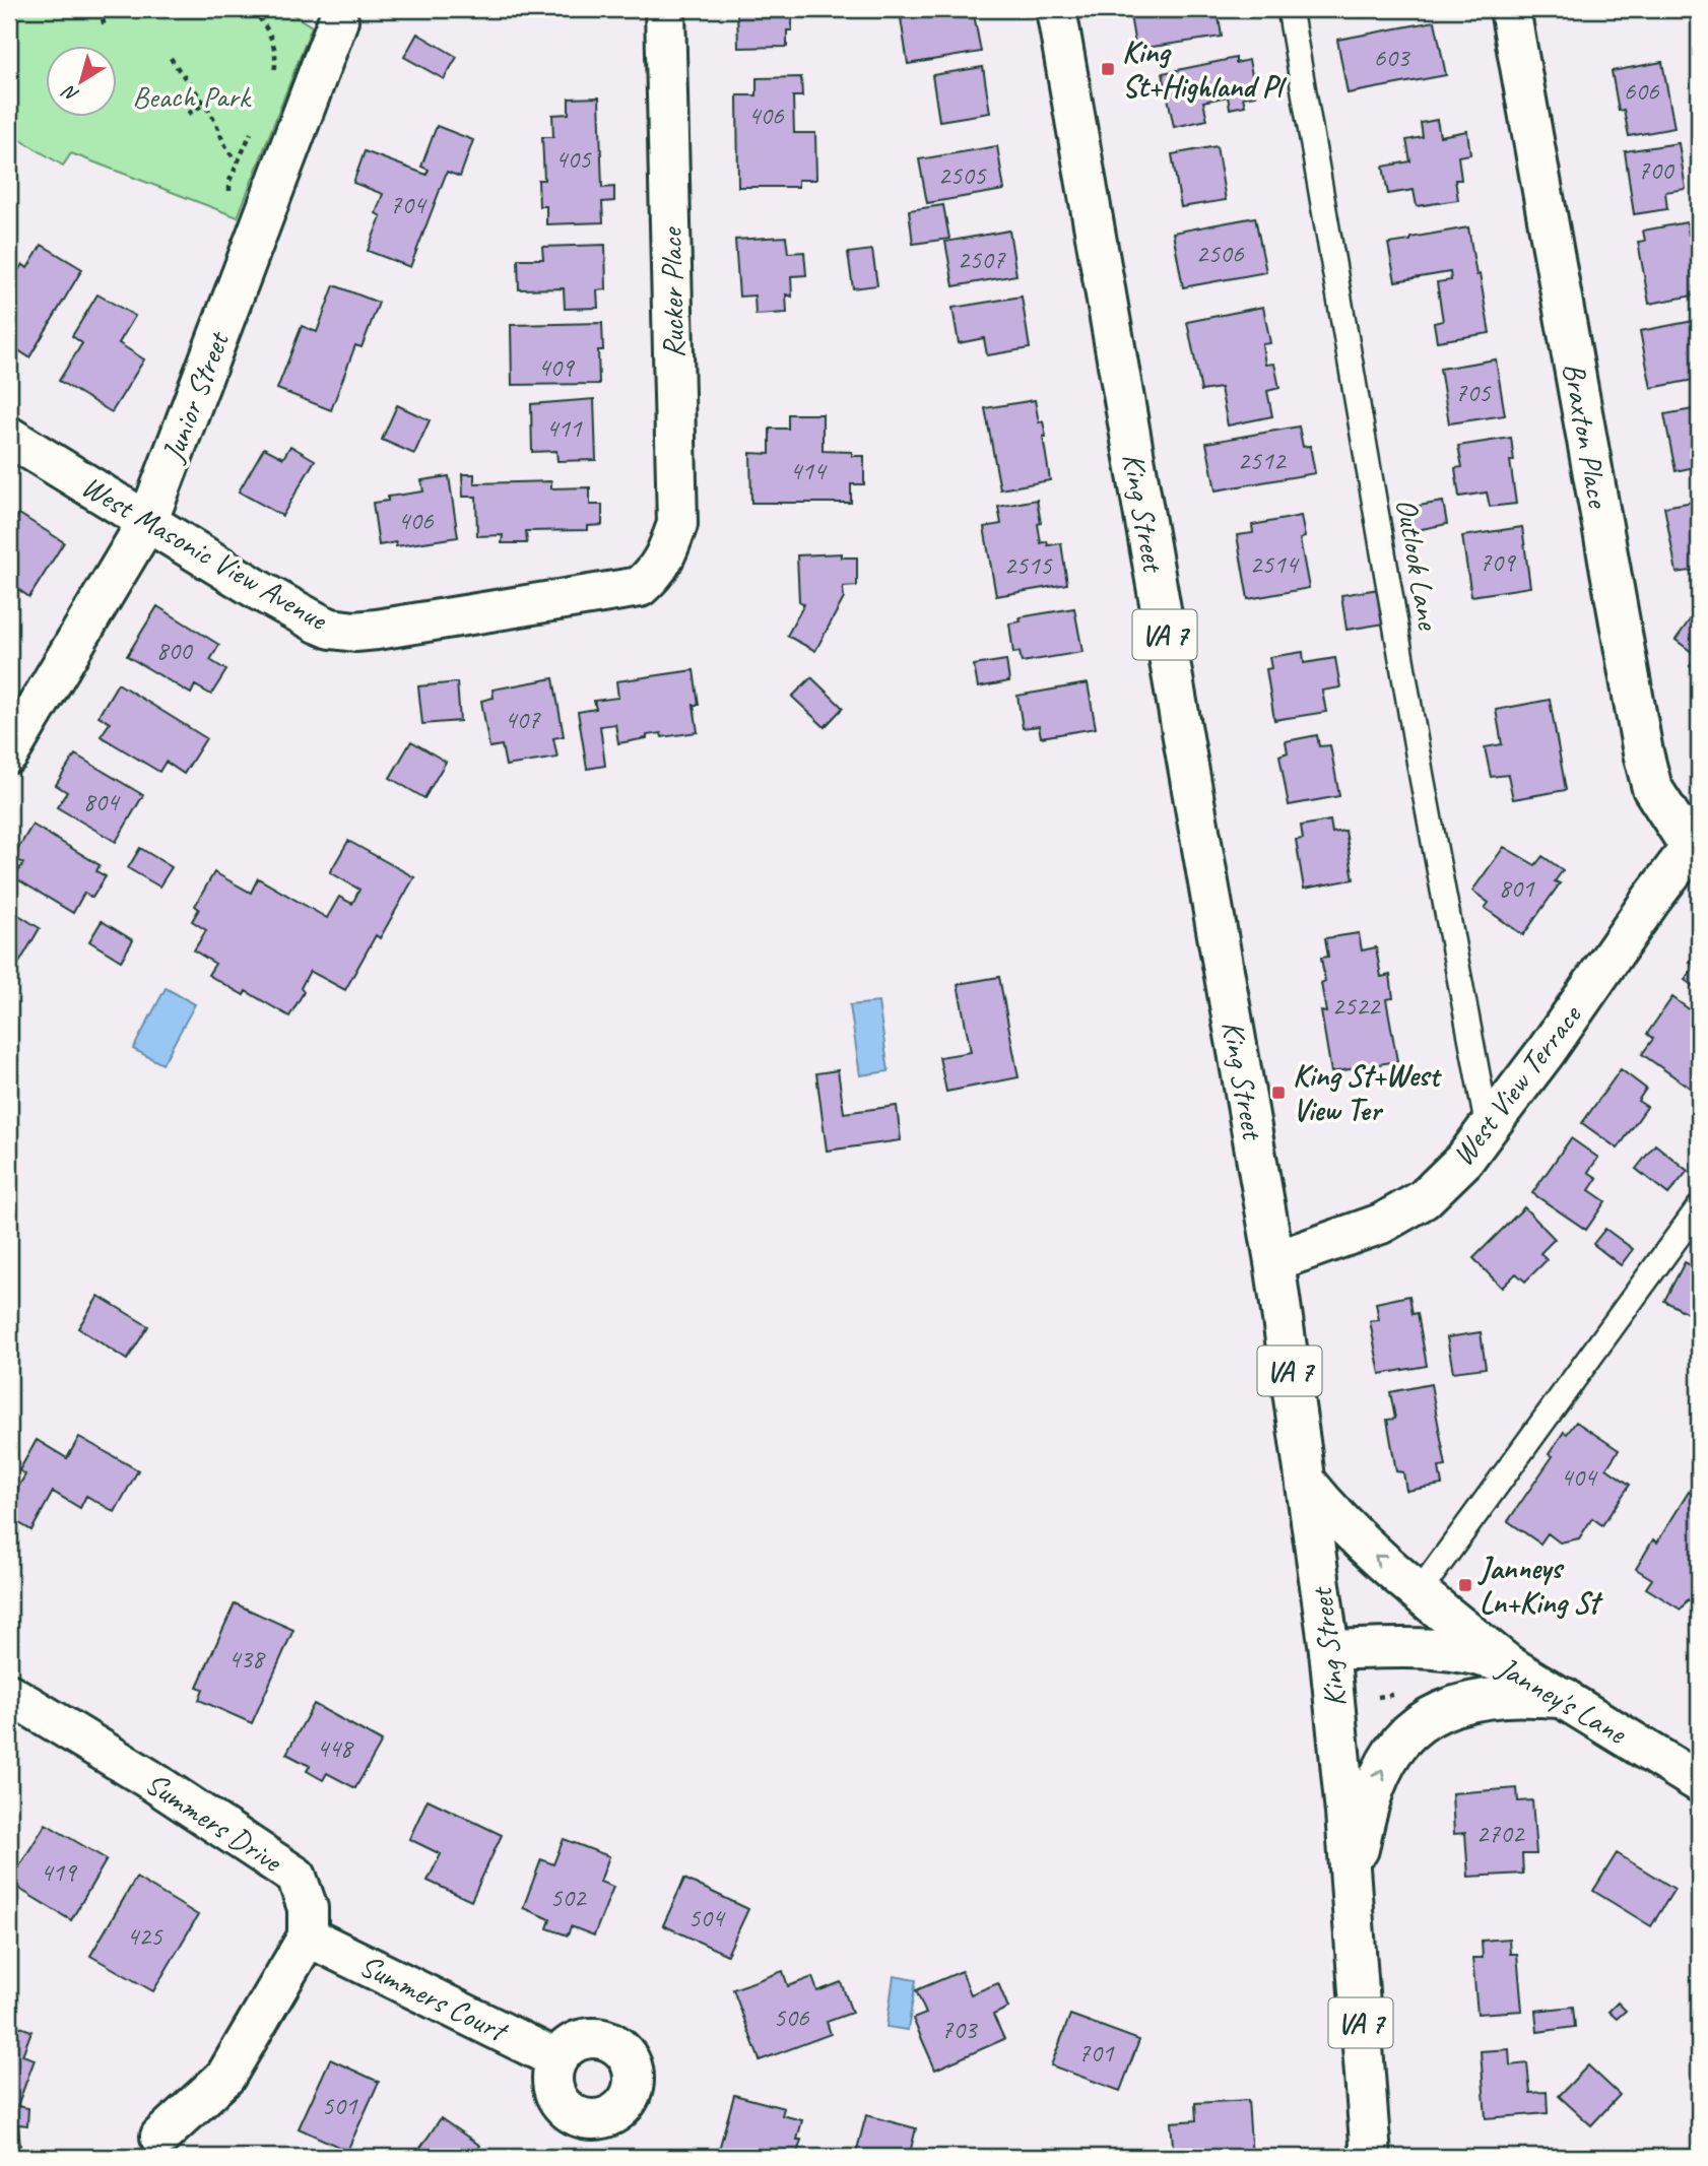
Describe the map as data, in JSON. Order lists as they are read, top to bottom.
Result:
{
  "streets": {
    "street": [
      "Rucker Place",
      "Junior Street",
      "Braxton Place",
      "King Street",
      "West Masonic View Avenue",
      "VA 7",
      "West View Terrace",
      "Janney's Lane",
      "Summers Drive",
      "Summers Court"
    ],
    "lane": ["Outlook Lane"]
  },
  "crossings": [
    ["Rucker Place", "West Masonic View Avenue"],
    ["Junior Street", "West Masonic View Avenue"],
    ["Braxton Place", "West View Terrace"],
    ["King Street", "West View Terrace"],
    ["King Street", "Janney's Lane"],
    ["Outlook Lane", "West View Terrace"],
    ["Summers Drive", "Summers Court"]
  ],
  "parks": ["Beach Park"],
  "places": {
    "transit": ["King St+Highland Pl", "King St+West View Ter", "Janneys Ln+King St"]
  },
  "house_numbers": [
    "603",
    "606",
    "406",
    "405",
    "700",
    "2505",
    "704",
    "2506",
    "2507",
    "409",
    "705",
    "411",
    "2512",
    "414",
    "406",
    "709",
    "2514",
    "2515",
    "800",
    "407",
    "804",
    "801",
    "2522",
    "404",
    "438",
    "448",
    "2702",
    "419",
    "502",
    "504",
    "425",
    "506",
    "703",
    "701",
    "501"
  ],
  "north": "bottom left"
}
